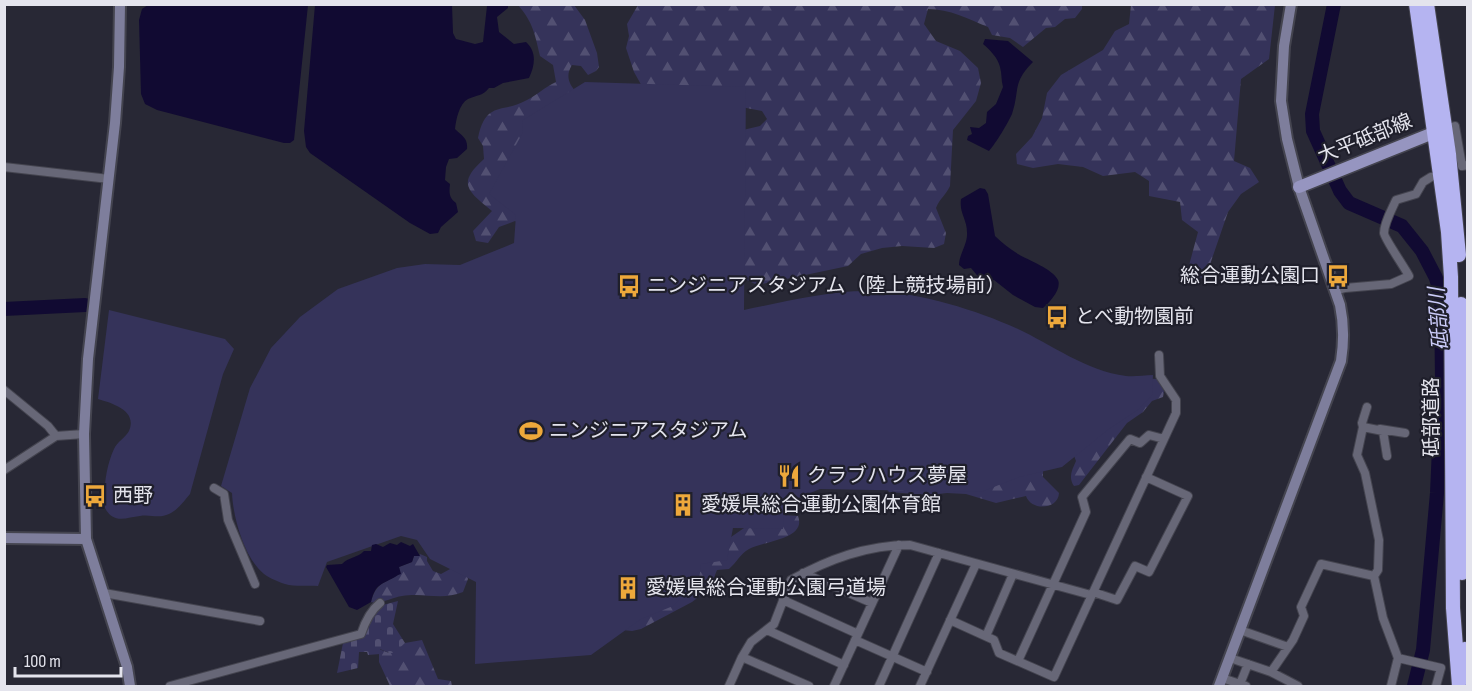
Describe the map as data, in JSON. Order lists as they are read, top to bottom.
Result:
{
  "streets": {
    "highway": ["砥部道路"],
    "main road": ["大平砥部線"]
  },
  "crossings": [
    ["大平砥部線", "砥部道路"]
  ],
  "water": ["砥部川"],
  "places": {
    "bus stop": [
      "総合運動公園口",
      "ニンジニアスタジアム（陸上競技場前）",
      "とべ動物園前",
      "西野"
    ],
    "sports": ["ニンジニアスタジアム"],
    "restaurant": ["クラブハウス夢屋"],
    "building": ["愛媛県総合運動公園体育館", "愛媛県総合運動公園弓道場"]
  },
  "scale_bar": "100 m"
}
